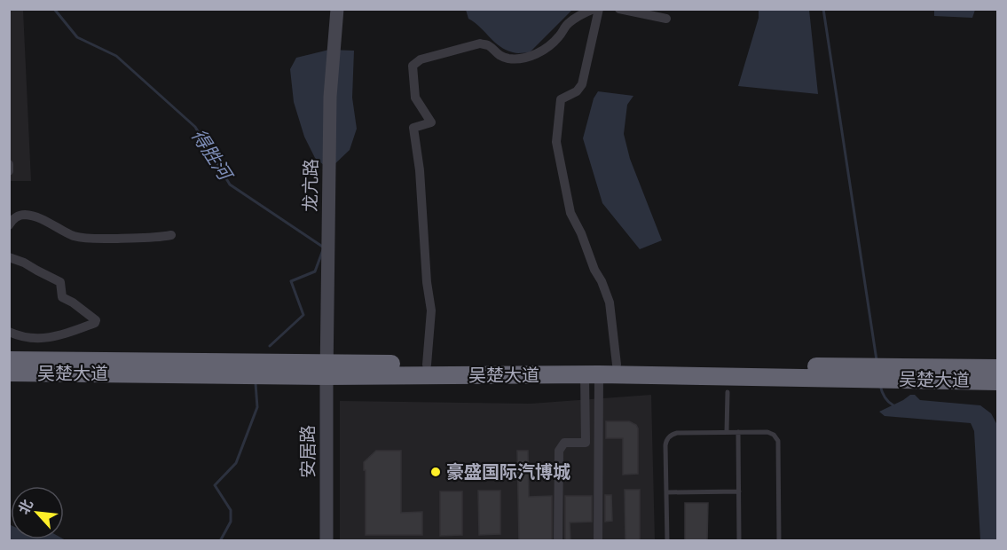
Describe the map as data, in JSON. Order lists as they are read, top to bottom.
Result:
{
  "streets": {
    "highway": ["吴楚大道"],
    "street": ["龙亢路", "安居路"]
  },
  "crossings": [
    ["龙亢路", "吴楚大道"],
    ["龙亢路", "安居路"],
    ["吴楚大道", "安居路"]
  ],
  "water": ["得胜河"],
  "places": ["豪盛国际汽博城"],
  "north": "top left"
}
